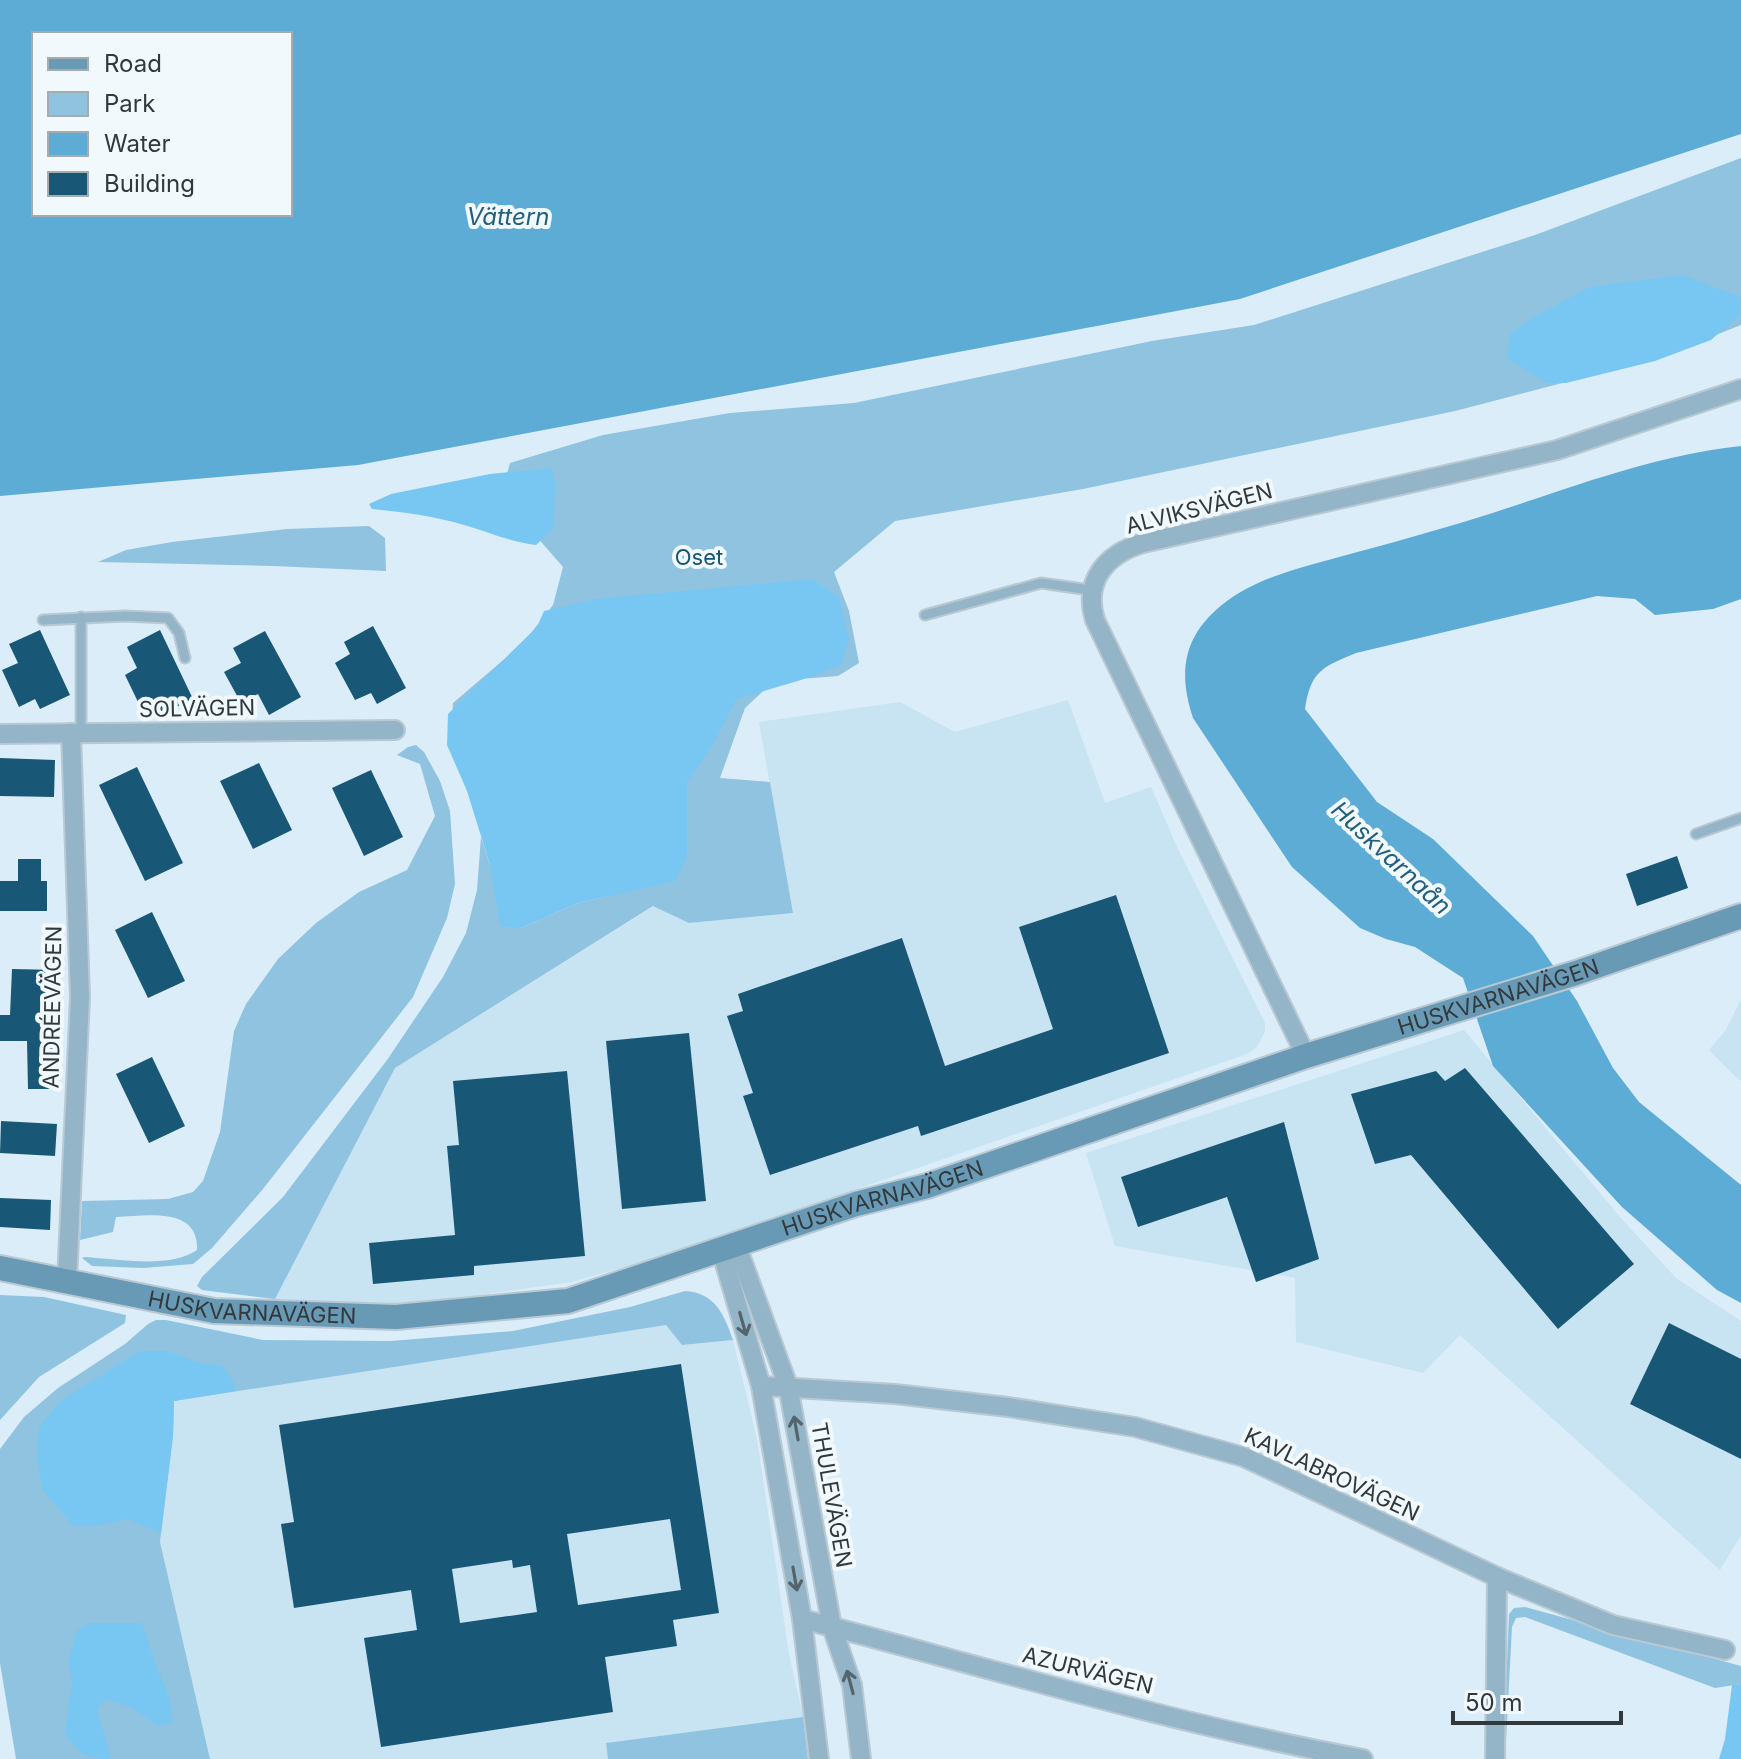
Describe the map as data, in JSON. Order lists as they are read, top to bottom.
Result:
{
  "streets": {
    "street": [
      "ALVIKSVÄGEN",
      "SOLVÄGEN",
      "HUSKVARNAVÄGEN",
      "ANDRÉEVÄGEN",
      "KAVLABROVÄGEN",
      "THULEVÄGEN",
      "AZURVÄGEN"
    ]
  },
  "crossings": [
    ["SOLVÄGEN", "ANDRÉEVÄGEN"],
    ["HUSKVARNAVÄGEN", "ANDRÉEVÄGEN"],
    ["HUSKVARNAVÄGEN", "THULEVÄGEN"],
    ["KAVLABROVÄGEN", "THULEVÄGEN"],
    ["THULEVÄGEN", "AZURVÄGEN"]
  ],
  "water": ["Vättern", "Huskvarnaån"],
  "parks": ["Oset"],
  "legend": [
    "Road",
    "Park",
    "Water",
    "Building"
  ],
  "scale_bar": "50 m"
}
